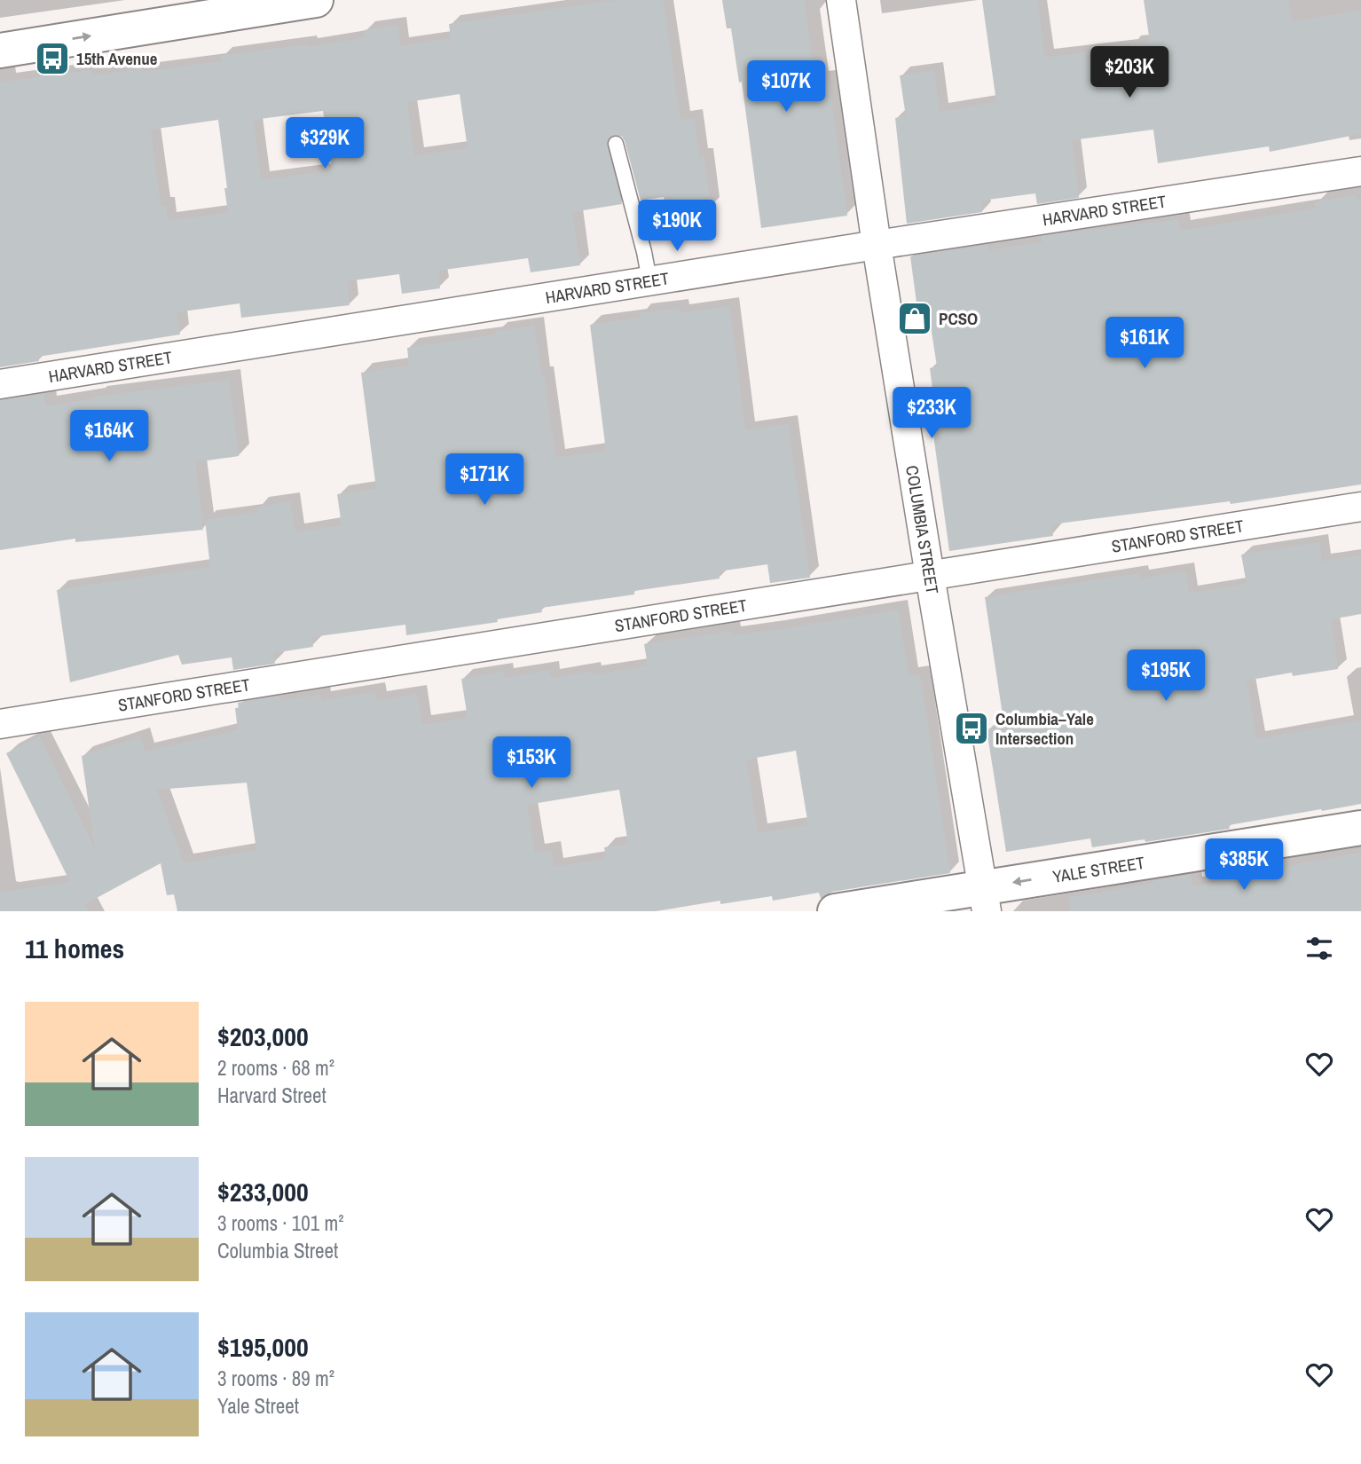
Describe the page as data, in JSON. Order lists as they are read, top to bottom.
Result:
{
  "streets": {
    "street": [
      "HARVARD STREET",
      "COLUMBIA STREET",
      "STANFORD STREET",
      "YALE STREET"
    ]
  },
  "crossings": [
    ["HARVARD STREET", "COLUMBIA STREET"],
    ["COLUMBIA STREET", "STANFORD STREET"],
    ["COLUMBIA STREET", "YALE STREET"]
  ],
  "one_way": ["YALE STREET"],
  "places": {
    "bus stop": ["15th Avenue", "Columbia–Yale Intersection"],
    "shop": ["PCSO"]
  },
  "page": {
    "price": [
      "$203K",
      "$107K",
      "$329K",
      "$190K",
      "$161K",
      "$233K",
      "$164K",
      "$171K",
      "$195K",
      "$153K",
      "$385K"
    ],
    "heading": "11 homes",
    "list": [
      {
        "name": "$203,000",
        "note": "2 rooms · 68 m² · Harvard Street"
      },
      {
        "name": "$233,000",
        "note": "3 rooms · 101 m² · Columbia Street"
      },
      {
        "name": "$195,000",
        "note": "3 rooms · 89 m² · Yale Street"
      }
    ]
  }
}
